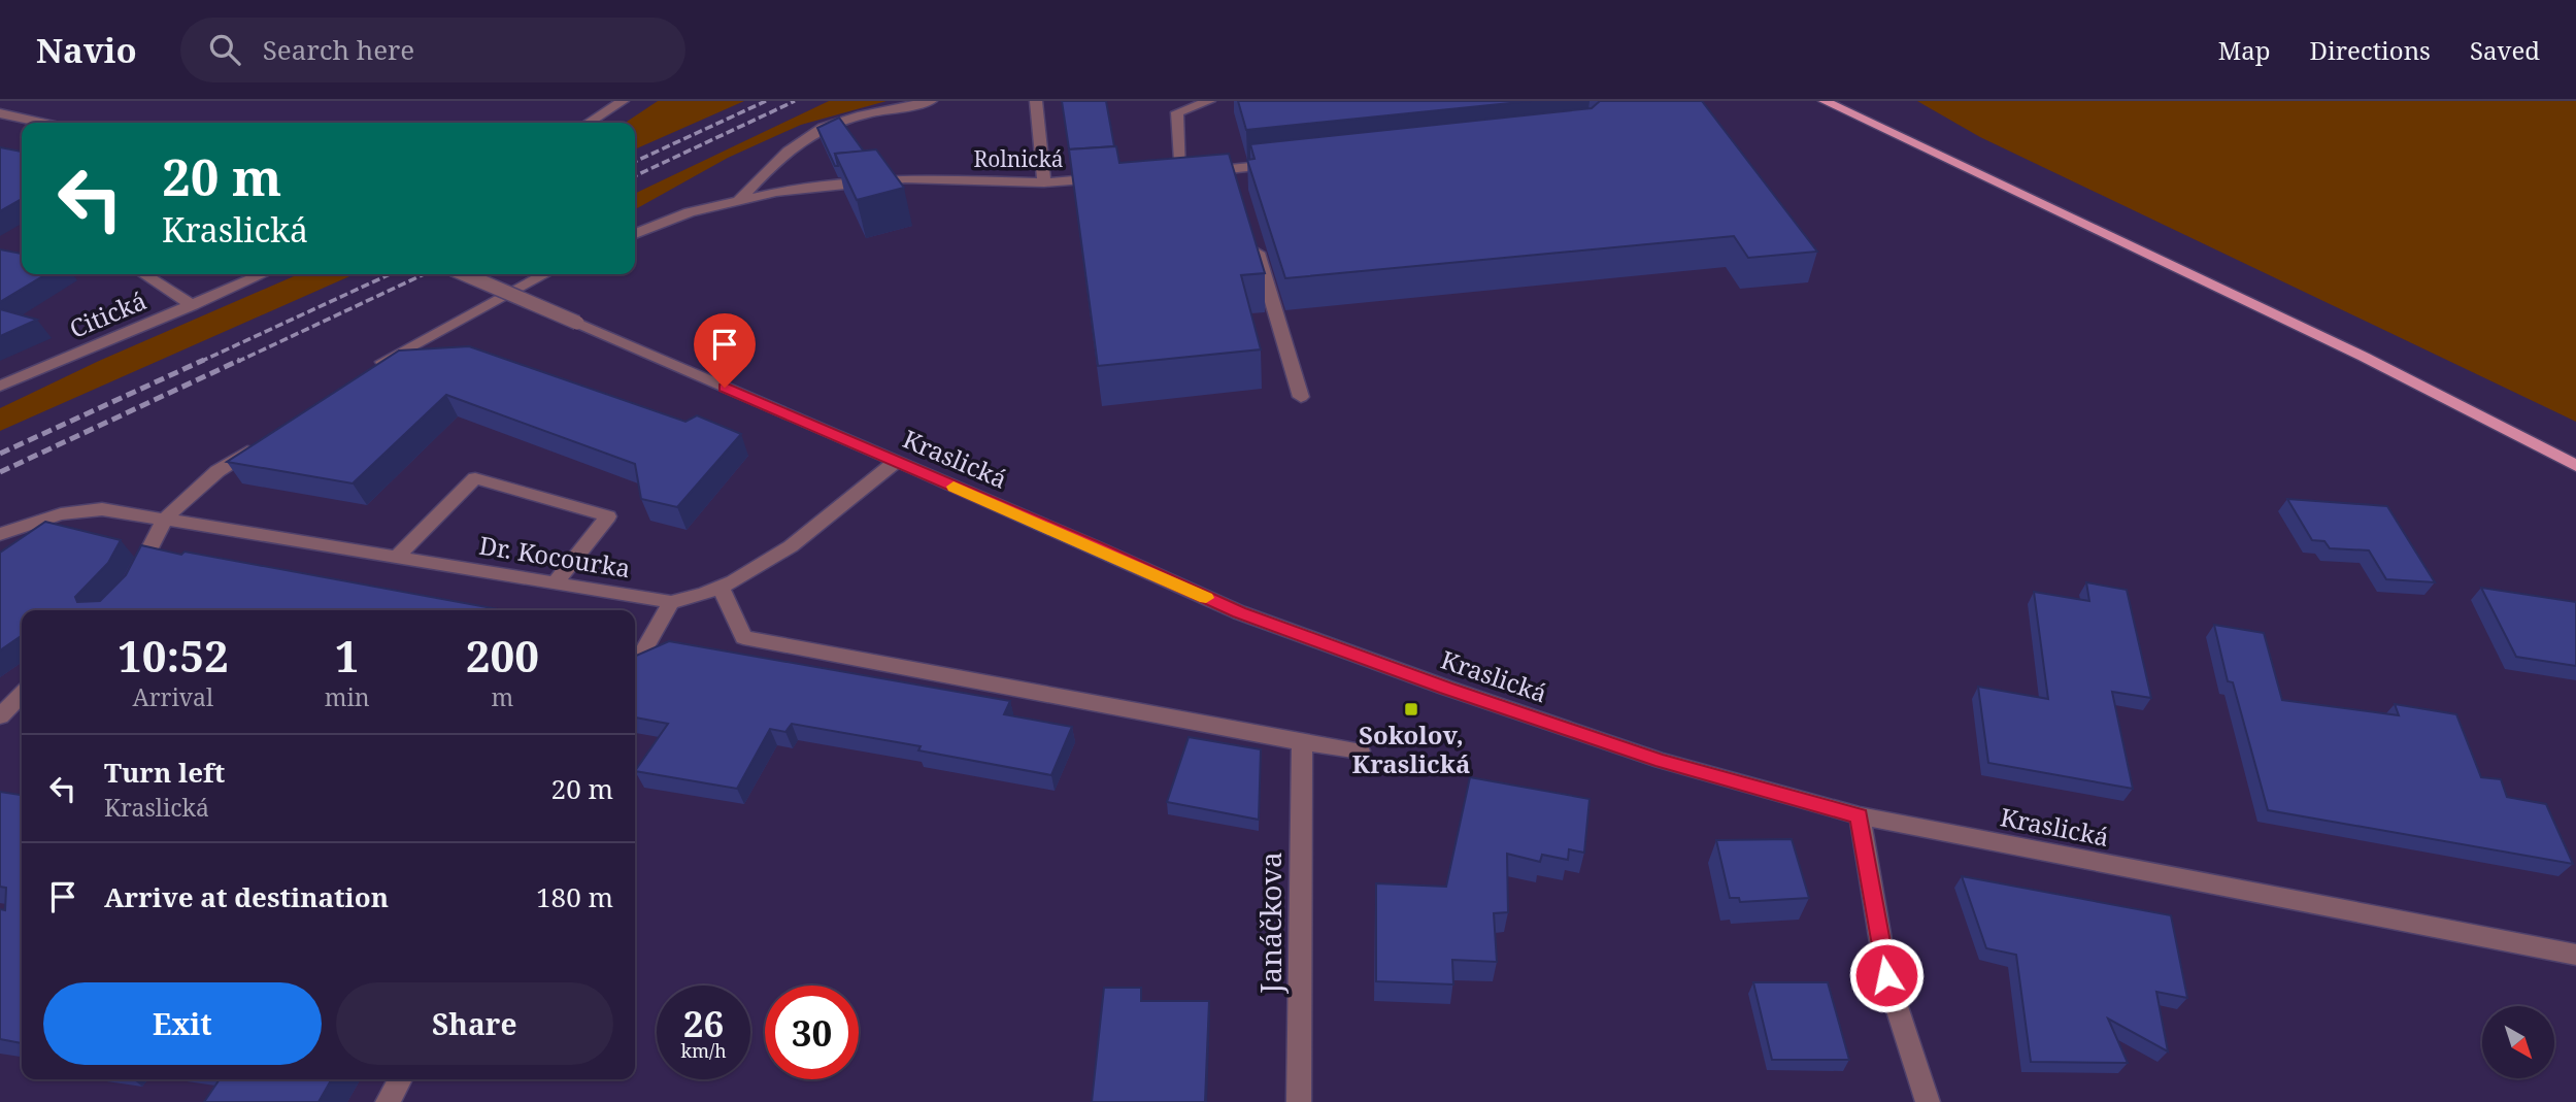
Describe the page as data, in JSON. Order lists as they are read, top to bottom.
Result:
{
  "streets": {
    "street": [
      "Rolnická",
      "Citická",
      "Kraslická",
      "Dr. Kocourka",
      "Janáčkova"
    ]
  },
  "crossings": [
    ["Kraslická", "Dr. Kocourka"]
  ],
  "places": {
    "transit": ["Sokolov, Kraslická"]
  },
  "north": "bottom right",
  "page": {
    "header": "Navio",
    "search": "Search here",
    "nav": ["Map", "Directions", "Saved"],
    "turn": ["20 m", "Kraslická"],
    "eta": [
      "10:52",
      "Arrival",
      "1",
      "min",
      "200",
      "m"
    ],
    "list": [
      {
        "name": "Turn left",
        "note": "Kraslická",
        "value": "20 m"
      },
      {
        "name": "Arrive at destination",
        "value": "180 m"
      }
    ],
    "buttons": ["Exit", "Share"],
    "speed": "26 km/h",
    "limit": "30"
  }
}
